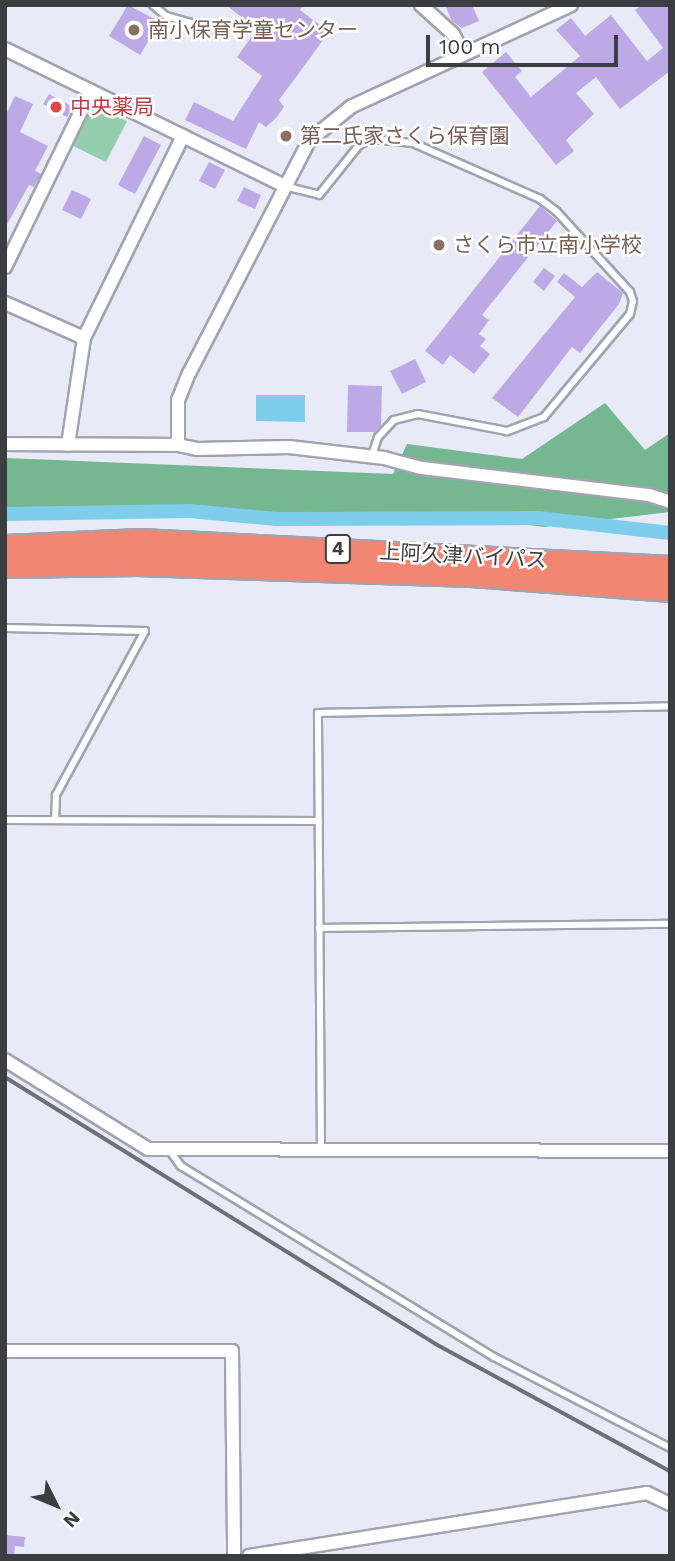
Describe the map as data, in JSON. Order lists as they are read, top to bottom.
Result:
{
  "streets": {
    "highway": ["4", "上阿久津バイパス"]
  },
  "places": [
    "南小保育学童センター",
    "中央薬局",
    "第二氏家さくら保育園",
    "さくら市立南小学校"
  ],
  "scale_bar": "100 m",
  "north": "bottom right"
}
